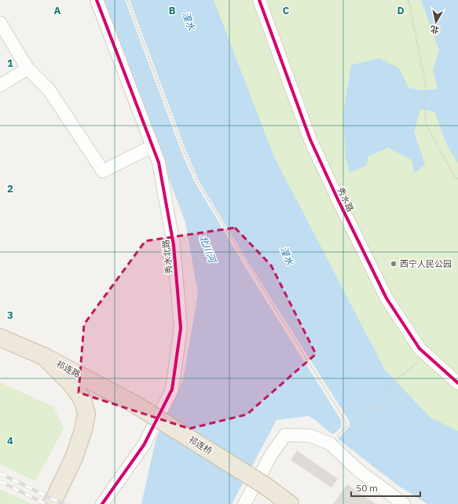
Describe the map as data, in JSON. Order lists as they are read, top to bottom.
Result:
{
  "streets": {
    "highway": ["祁连路", "祁连桥"],
    "street": ["秀水路", "秀水北路"]
  },
  "crossings": [
    ["祁连路", "祁连桥"]
  ],
  "water": ["湟水", "北川河"],
  "places": ["西宁人民公园"],
  "scale_bar": "50 m",
  "north": "bottom",
  "grid": {
    "columns": [
      "A",
      "B",
      "C",
      "D"
    ],
    "rows": [
      "1",
      "2",
      "3",
      "4"
    ]
  }
}
